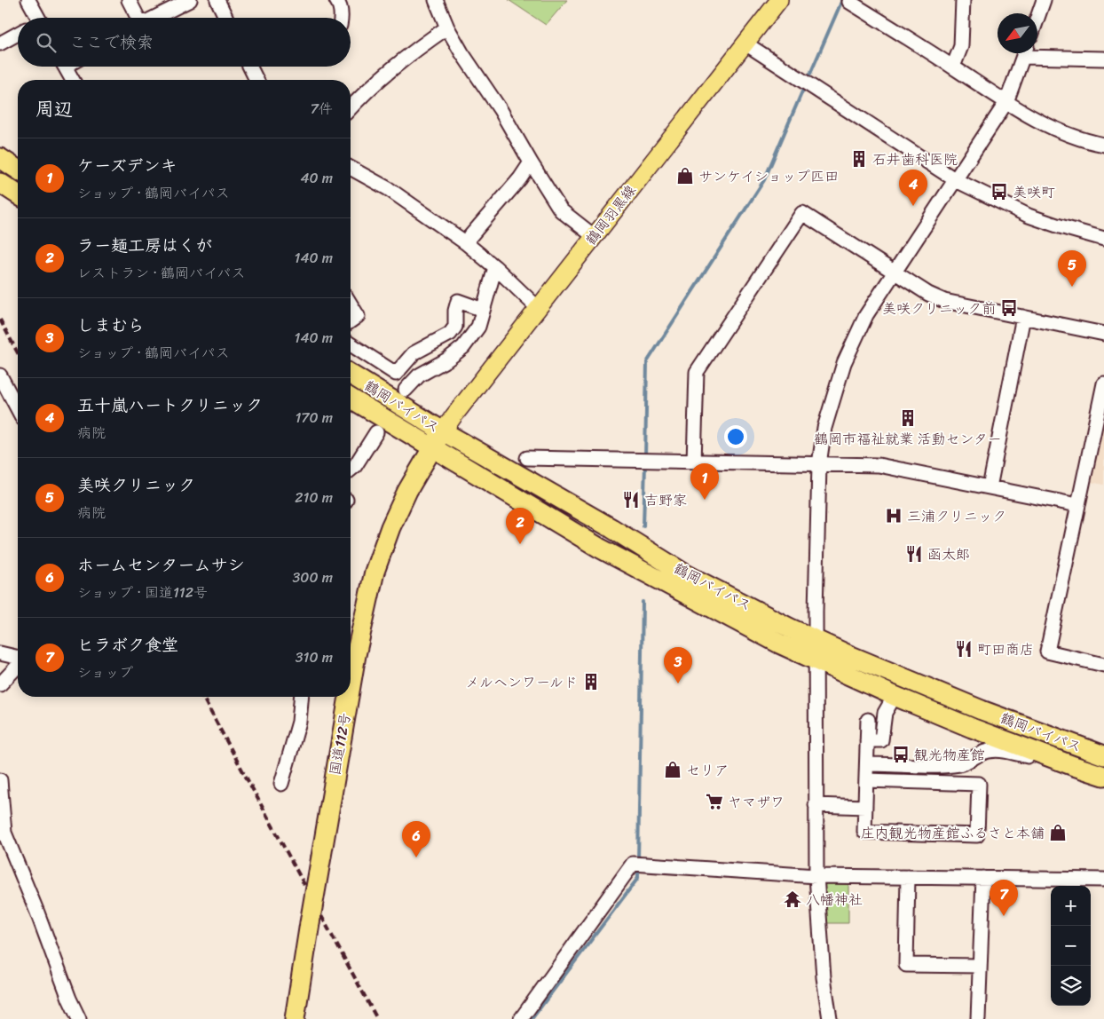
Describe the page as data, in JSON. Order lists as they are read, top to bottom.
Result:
{
  "streets": {
    "highway": ["鶴岡バイパス", "国道112号"],
    "main road": ["鶴岡羽黒線"]
  },
  "crossings": [
    ["鶴岡羽黒線", "鶴岡バイパス"],
    ["鶴岡羽黒線", "国道112号"],
    ["鶴岡バイパス", "国道112号"]
  ],
  "places": {
    "building": ["石井歯科医院", "鶴岡市福祉就業 活動センター", "メルヘンワールド"],
    "shop": ["サンケイショップ匹田", "セリア", "庄内観光物産館ふるさと本舗"],
    "bus stop": ["美咲町", "美咲クリニック前", "観光物産館"],
    "restaurant": ["吉野家", "函太郎", "町田商店"],
    "hospital": ["三浦クリニック"],
    "supermarket": ["ヤマザワ"],
    "temple": ["八幡神社"]
  },
  "north": "bottom left",
  "page": {
    "search": "ここで検索",
    "heading": ["周辺", "7件"],
    "list": [
      {
        "mark": "1",
        "name": "ケーズデンキ",
        "note": "ショップ · 鶴岡バイパス",
        "value": "40 m"
      },
      {
        "mark": "2",
        "name": "ラー麺工房はくが",
        "note": "レストラン · 鶴岡バイパス",
        "value": "140 m"
      },
      {
        "mark": "3",
        "name": "しまむら",
        "note": "ショップ · 鶴岡バイパス",
        "value": "140 m"
      },
      {
        "mark": "4",
        "name": "五十嵐ハートクリニック",
        "note": "病院",
        "value": "170 m"
      },
      {
        "mark": "5",
        "name": "美咲クリニック",
        "note": "病院",
        "value": "210 m"
      },
      {
        "mark": "6",
        "name": "ホームセンタームサシ",
        "note": "ショップ · 国道112号",
        "value": "300 m"
      },
      {
        "mark": "7",
        "name": "ヒラボク食堂",
        "note": "ショップ",
        "value": "310 m"
      }
    ],
    "pins": [
      "4",
      "5",
      "1",
      "2",
      "3",
      "6",
      "7"
    ],
    "map_buttons": ["+", "−"]
  }
}
